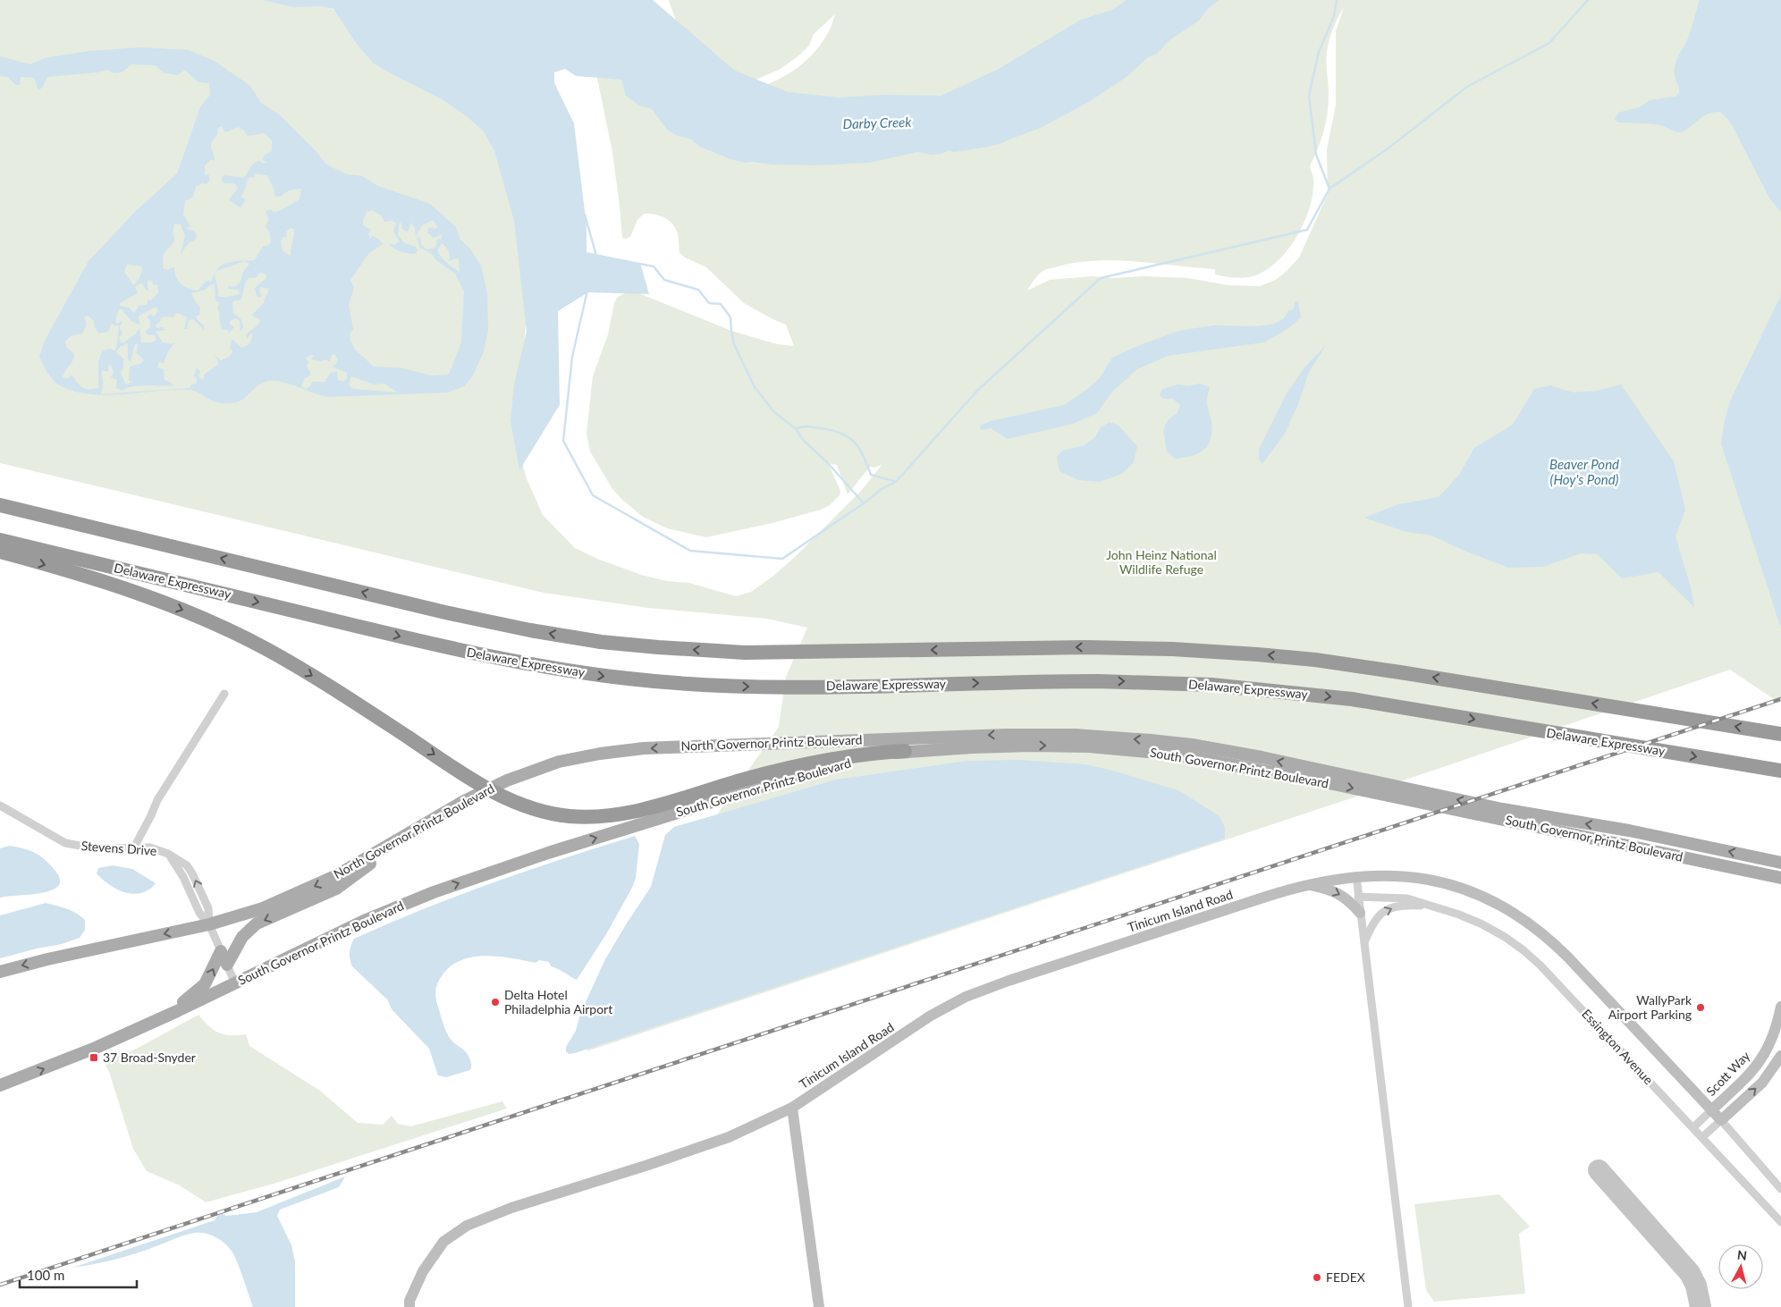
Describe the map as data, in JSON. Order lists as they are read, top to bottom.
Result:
{
  "streets": {
    "highway": ["Delaware Expressway"],
    "main road": ["North Governor Printz Boulevard", "South Governor Printz Boulevard"],
    "street": [
      "Stevens Drive",
      "Tinicum Island Road",
      "Essington Avenue",
      "Scott Way"
    ]
  },
  "crossings": [
    ["North Governor Printz Boulevard", "South Governor Printz Boulevard"],
    ["North Governor Printz Boulevard", "Stevens Drive"],
    ["South Governor Printz Boulevard", "Stevens Drive"],
    ["Tinicum Island Road", "Scott Way"],
    ["Essington Avenue", "Scott Way"]
  ],
  "one_way": ["North Governor Printz Boulevard"],
  "water": ["Darby Creek", "Beaver Pond (Hoy's Pond)"],
  "parks": ["John Heinz National Wildlife Refuge"],
  "places": {
    "other": ["Delta Hotel Philadelphia Airport", "WallyPark Airport Parking", "FEDEX"],
    "transit": ["37 Broad-Snyder"]
  },
  "scale_bar": "100 m",
  "north": "top"
}
